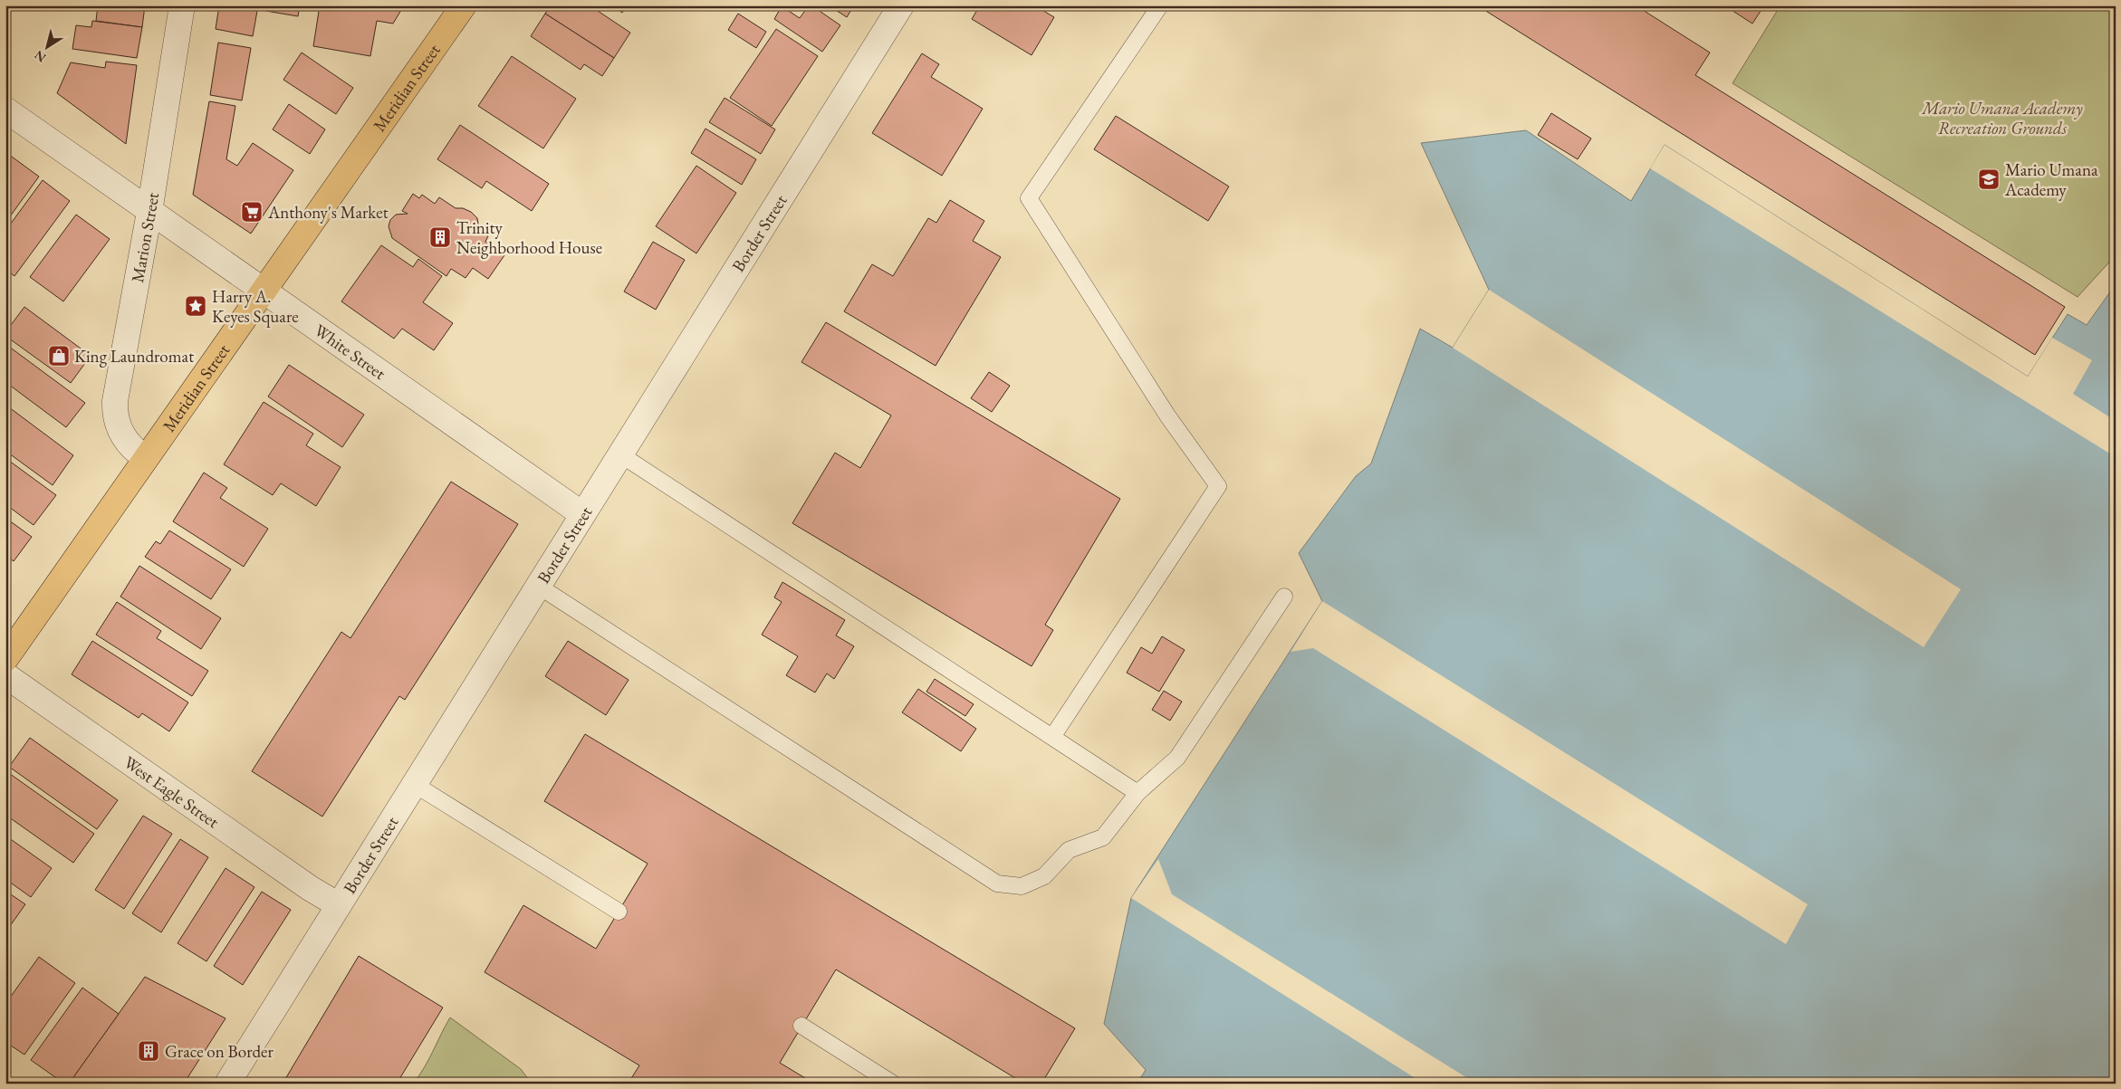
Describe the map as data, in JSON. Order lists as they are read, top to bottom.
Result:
{
  "streets": {
    "main road": ["Meridian Street"],
    "street": [
      "Border Street",
      "Marion Street",
      "White Street",
      "West Eagle Street"
    ]
  },
  "crossings": [
    ["Meridian Street", "Marion Street"],
    ["Meridian Street", "White Street"],
    ["Border Street", "White Street"],
    ["Border Street", "West Eagle Street"],
    ["Marion Street", "White Street"]
  ],
  "parks": ["Mario Umana Academy Recreation Grounds"],
  "places": {
    "school or university": ["Mario Umana Academy"],
    "supermarket": ["Anthony's Market"],
    "building": ["Trinity Neighborhood House", "Grace on Border"],
    "place": ["Harry A. Keyes Square"],
    "shop": ["King Laundromat"]
  },
  "north": "bottom left"
}
